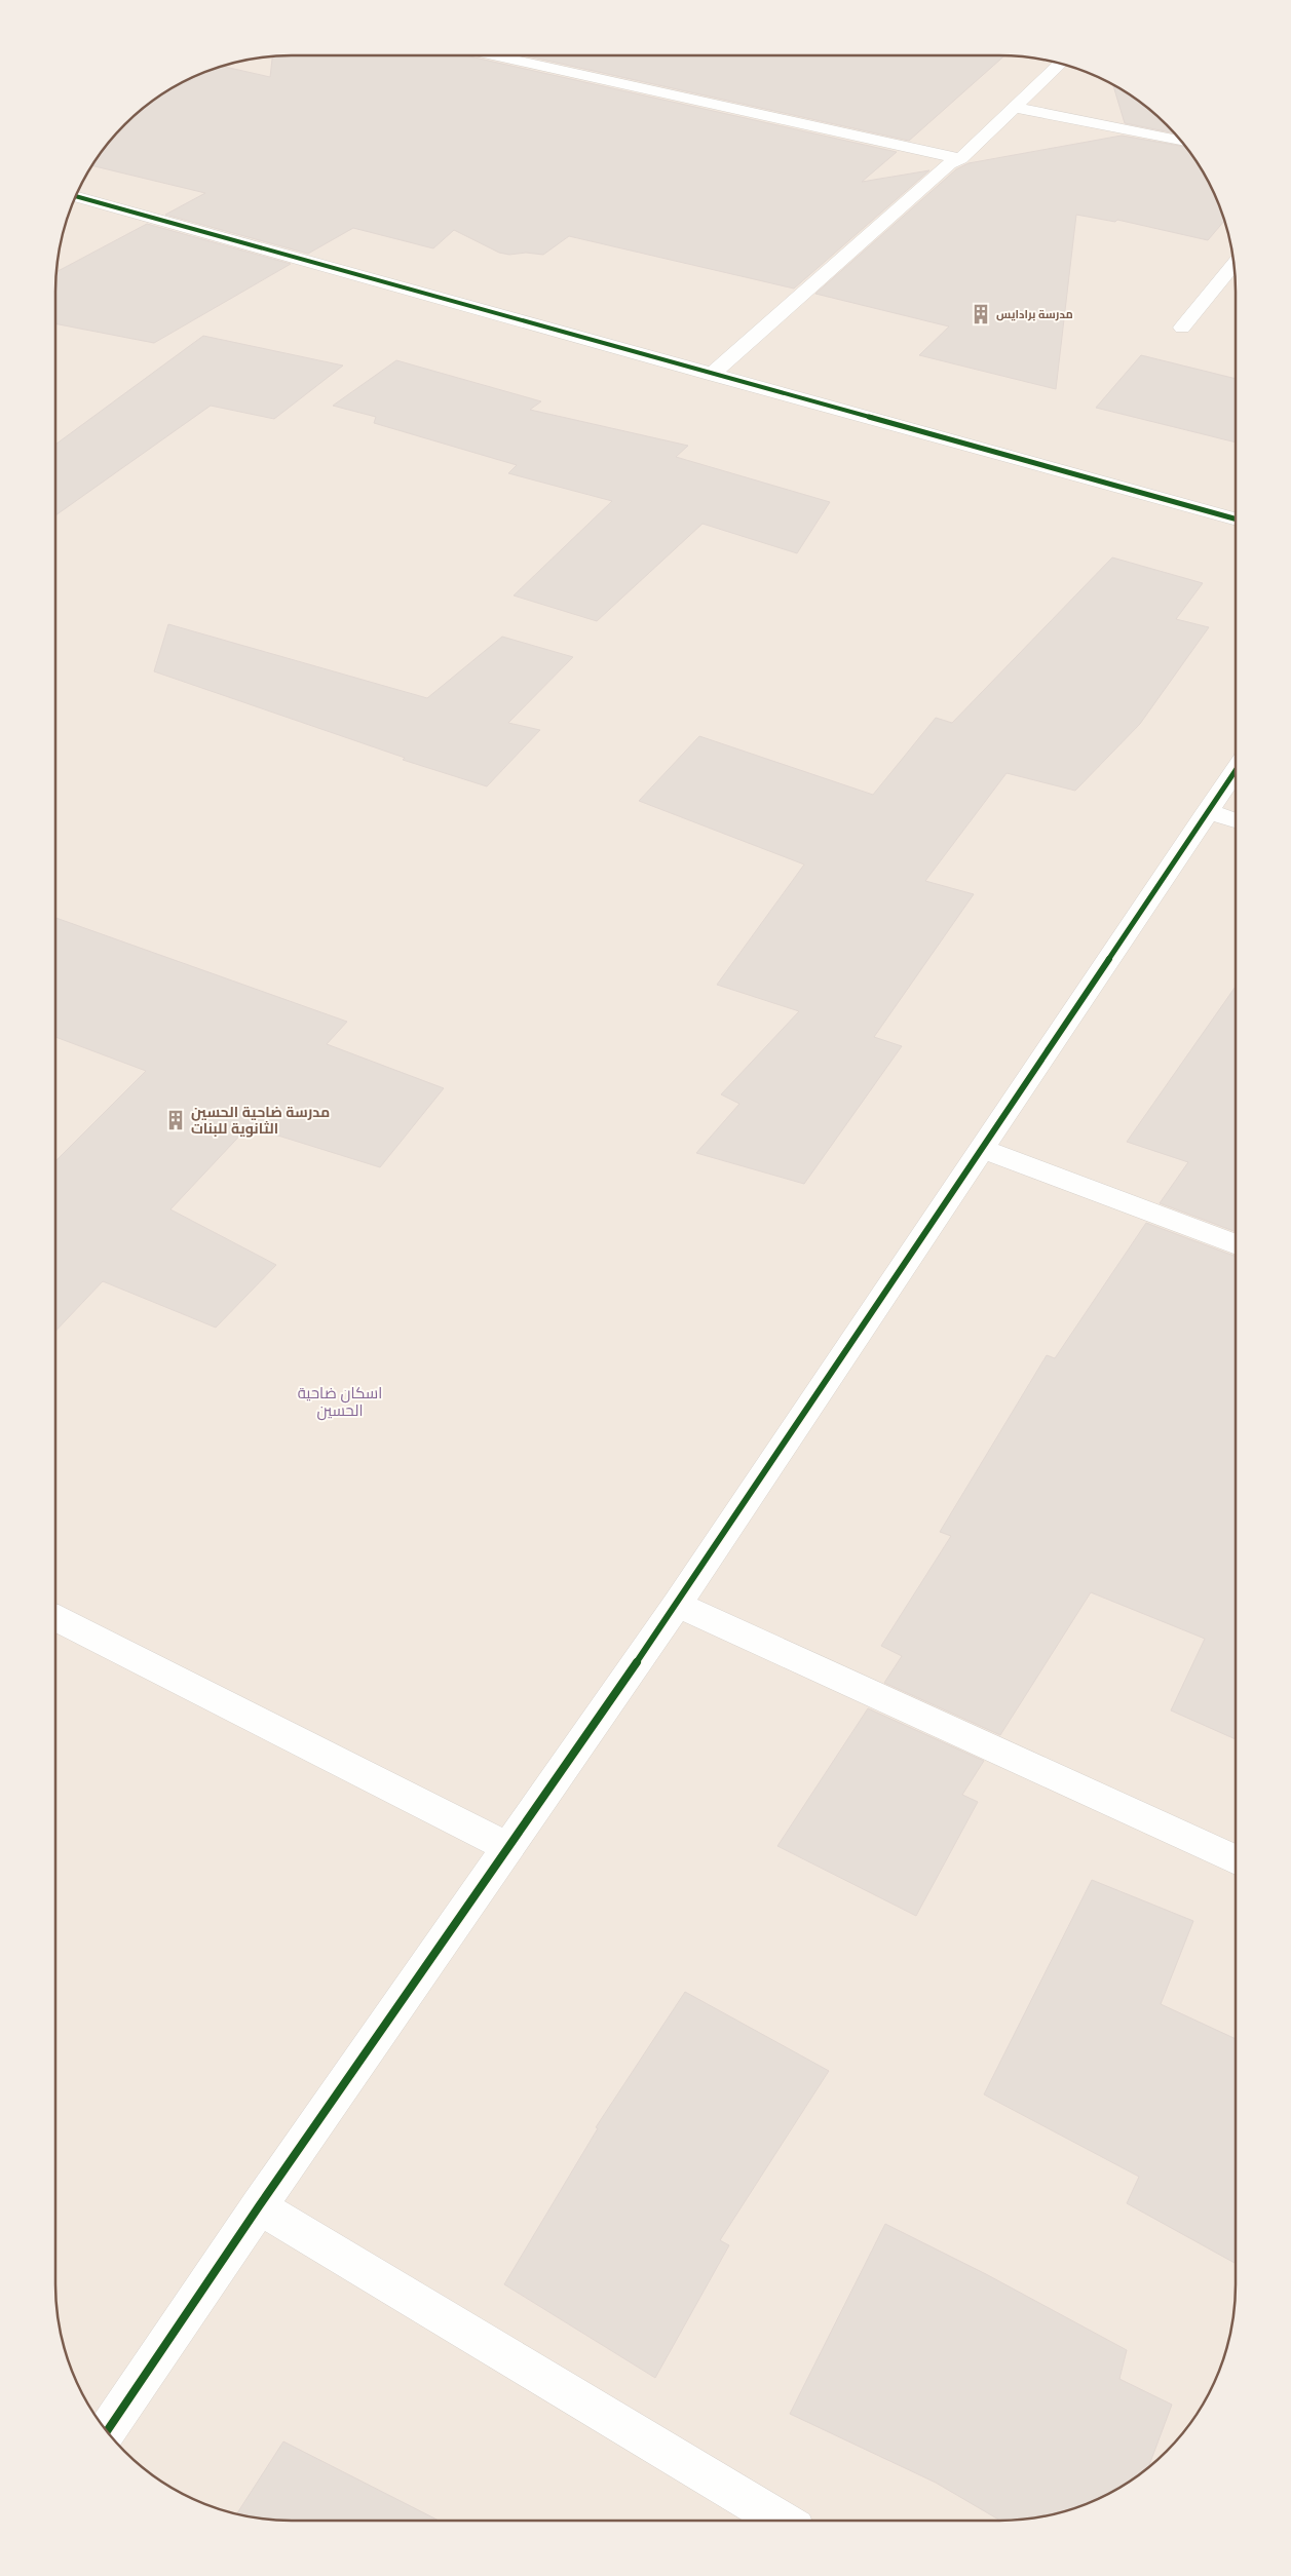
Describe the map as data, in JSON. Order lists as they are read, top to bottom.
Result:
{
  "districts": ["اسكان ضاحية الحسين"],
  "places": {
    "building": ["مدرسة برادايس", "مدرسة ضاحية الحسين الثانوية للبنات"]
  }
}
